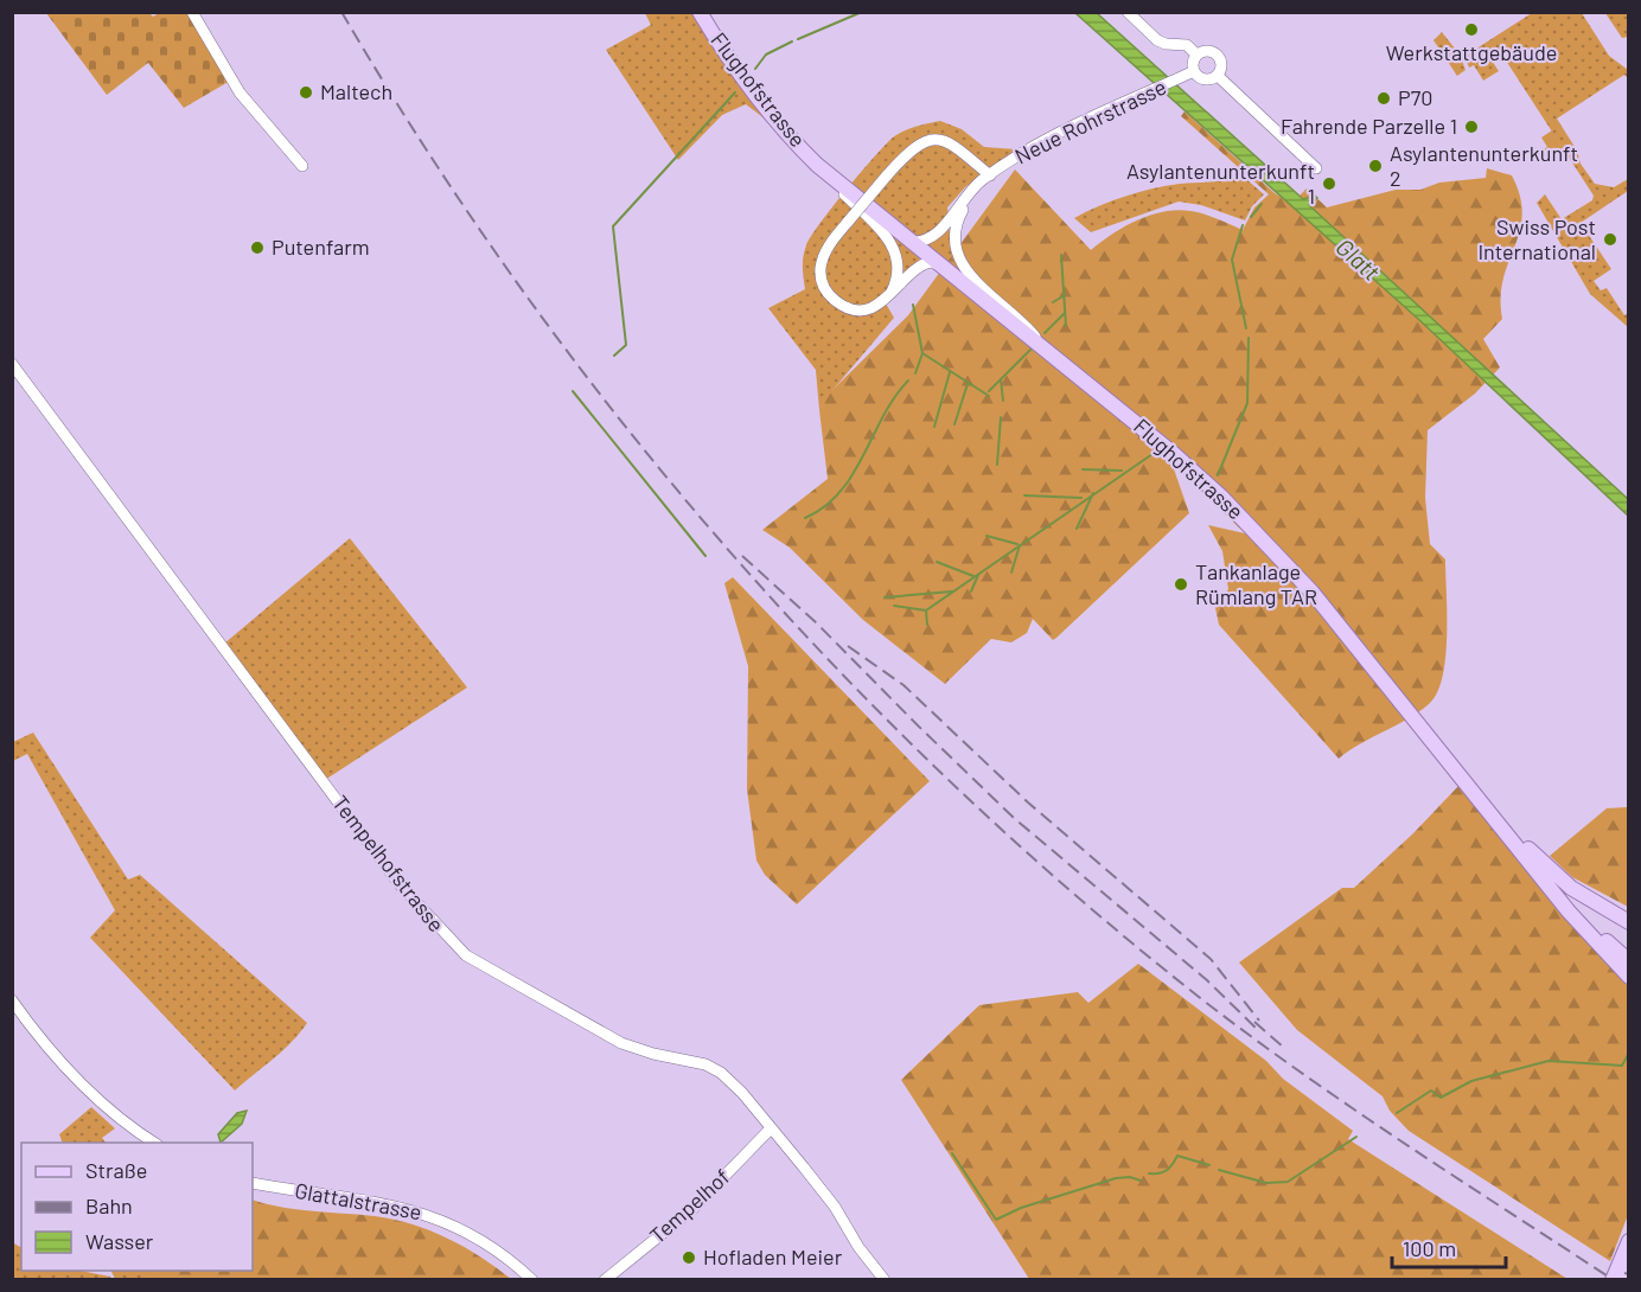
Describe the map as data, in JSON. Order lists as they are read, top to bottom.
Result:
{
  "streets": {
    "main road": ["Flughofstrasse"],
    "street": [
      "Neue Rohrstrasse",
      "Tempelhofstrasse",
      "Glattalstrasse",
      "Tempelhof"
    ]
  },
  "crossings": [
    ["Flughofstrasse", "Neue Rohrstrasse"],
    ["Tempelhofstrasse", "Tempelhof"]
  ],
  "water": ["Glatt"],
  "places": [
    "Werkstattgebäude",
    "Maltech",
    "P70",
    "Fahrende Parzelle 1",
    "Asylantenunterkunft 2",
    "Asylantenunterkunft 1",
    "Swiss Post International",
    "Putenfarm",
    "Tankanlage Rümlang TAR",
    "Hofladen Meier"
  ],
  "legend": ["Straße", "Bahn", "Wasser"],
  "scale_bar": "100 m"
}
